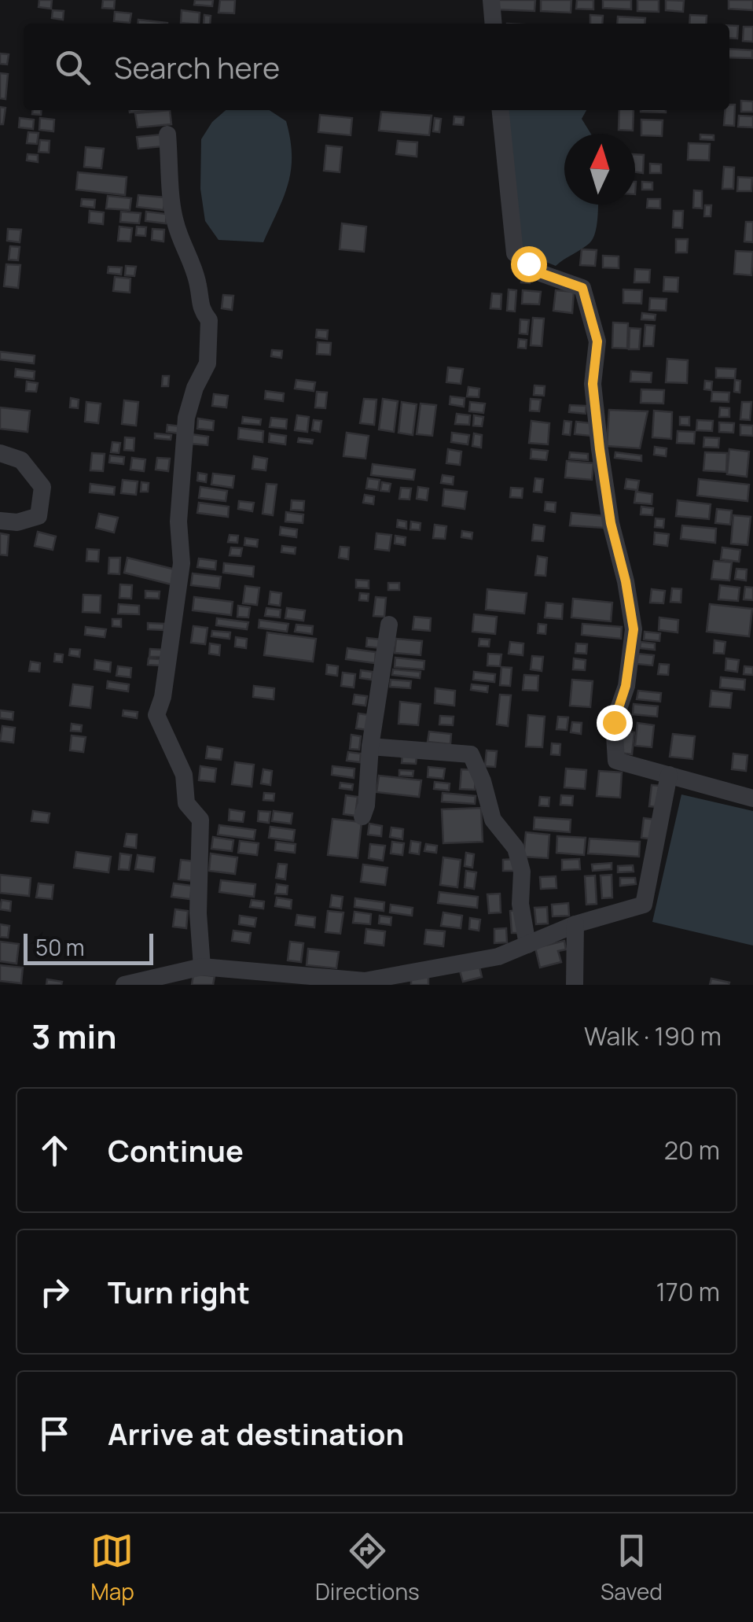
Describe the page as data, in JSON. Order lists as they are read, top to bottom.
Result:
{
  "scale_bar": "50 m",
  "north": "top",
  "page": {
    "search": "Search here",
    "scale": "50 m",
    "heading": ["3 min", "Walk · 190 m"],
    "list": [
      ["Continue", "20 m"],
      ["Turn right", "170 m"],
      "Arrive at destination"
    ],
    "nav": ["Map", "Directions", "Saved"]
  }
}
